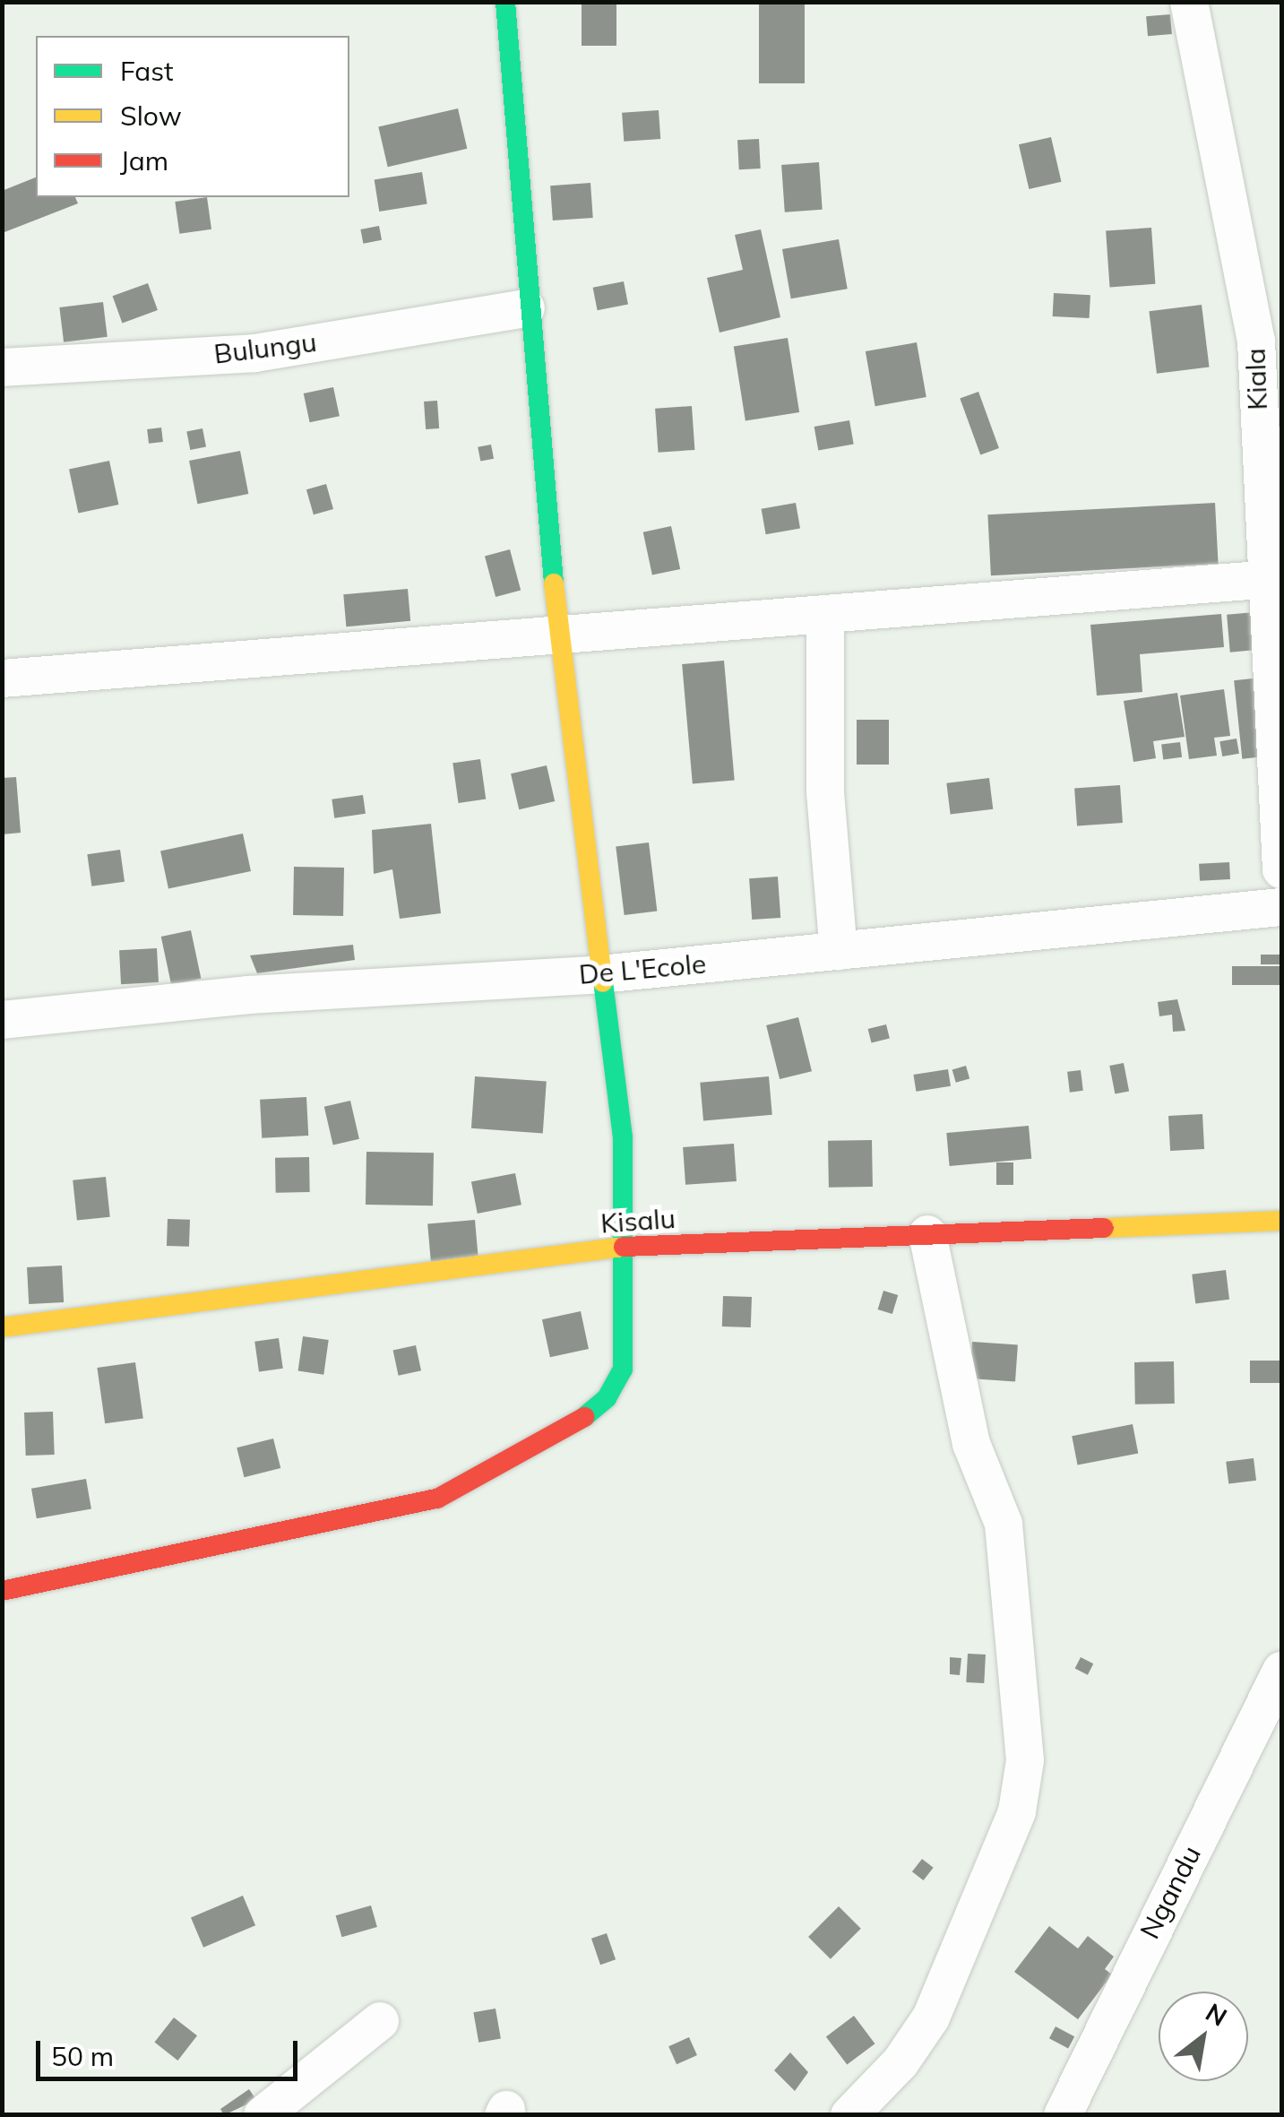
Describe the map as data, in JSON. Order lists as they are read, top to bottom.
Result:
{
  "streets": {
    "street": [
      "Bulungu",
      "Kiala",
      "De L'Ecole",
      "Kisalu",
      "Ngandu"
    ]
  },
  "legend": ["Fast", "Slow", "Jam"],
  "scale_bar": "50 m",
  "north": "top right"
}
